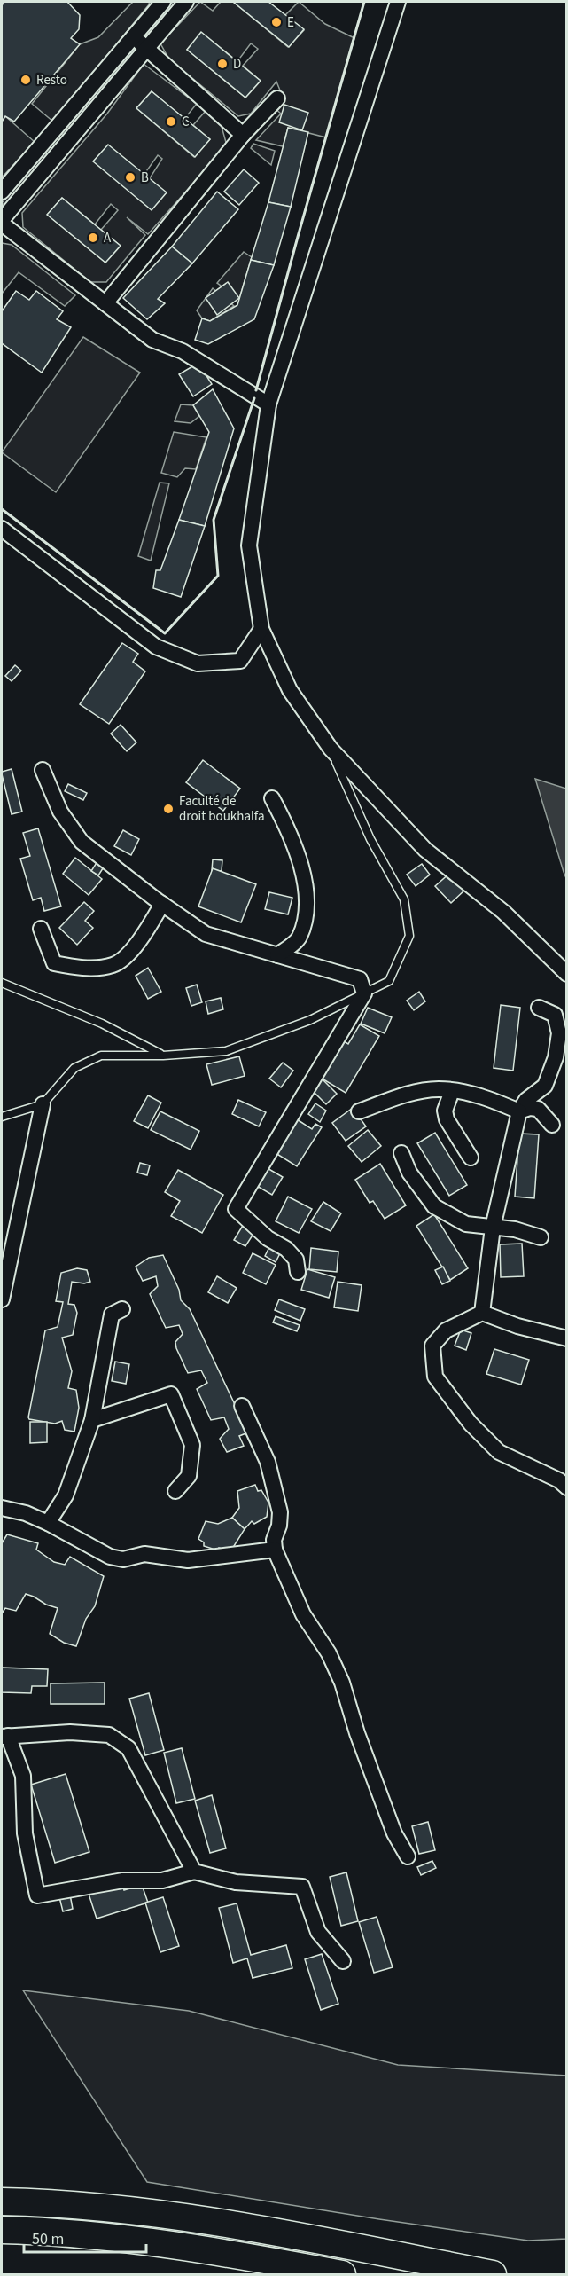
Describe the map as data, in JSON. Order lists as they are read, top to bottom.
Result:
{
  "places": [
    "E",
    "D",
    "Resto",
    "C",
    "B",
    "A",
    "Faculté de droit boukhalfa"
  ],
  "scale_bar": "50 m"
}
